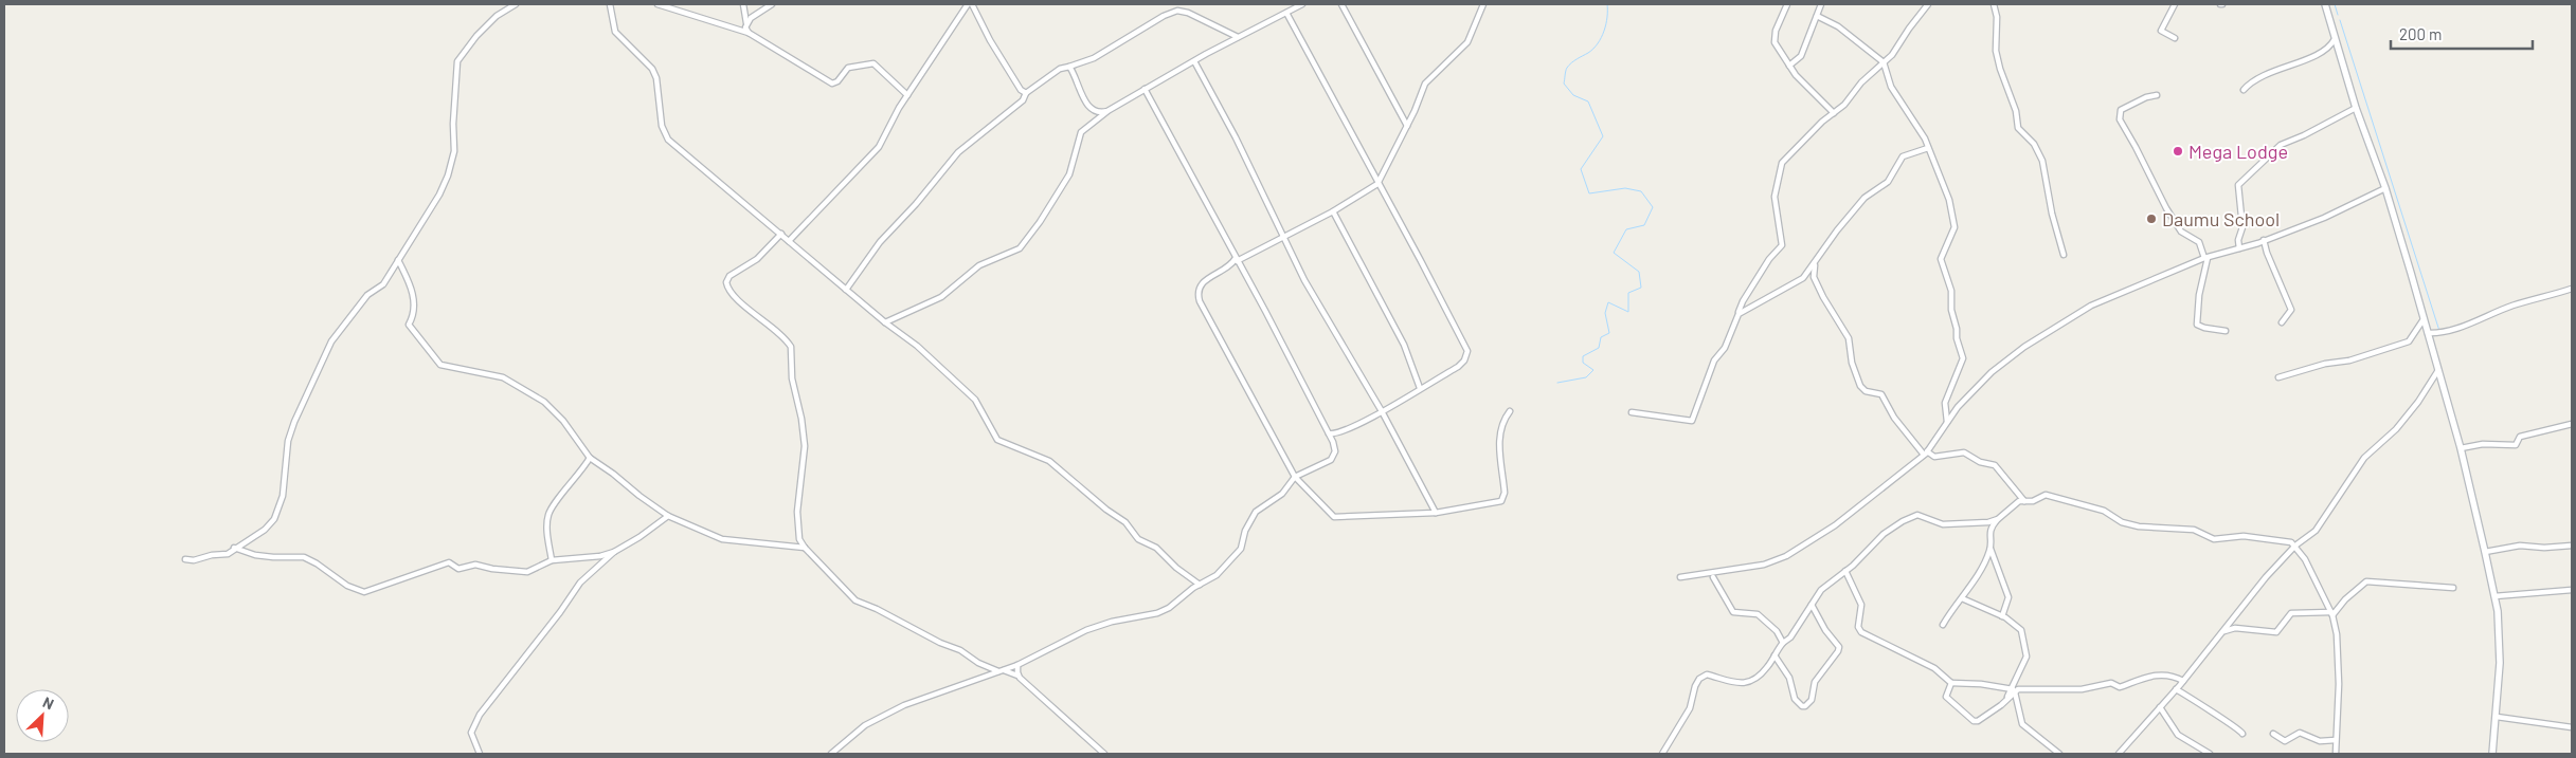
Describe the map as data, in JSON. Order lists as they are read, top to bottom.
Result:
{
  "places": ["Mega Lodge", "Daumu School"],
  "scale_bar": "200 m",
  "north": "top right"
}
